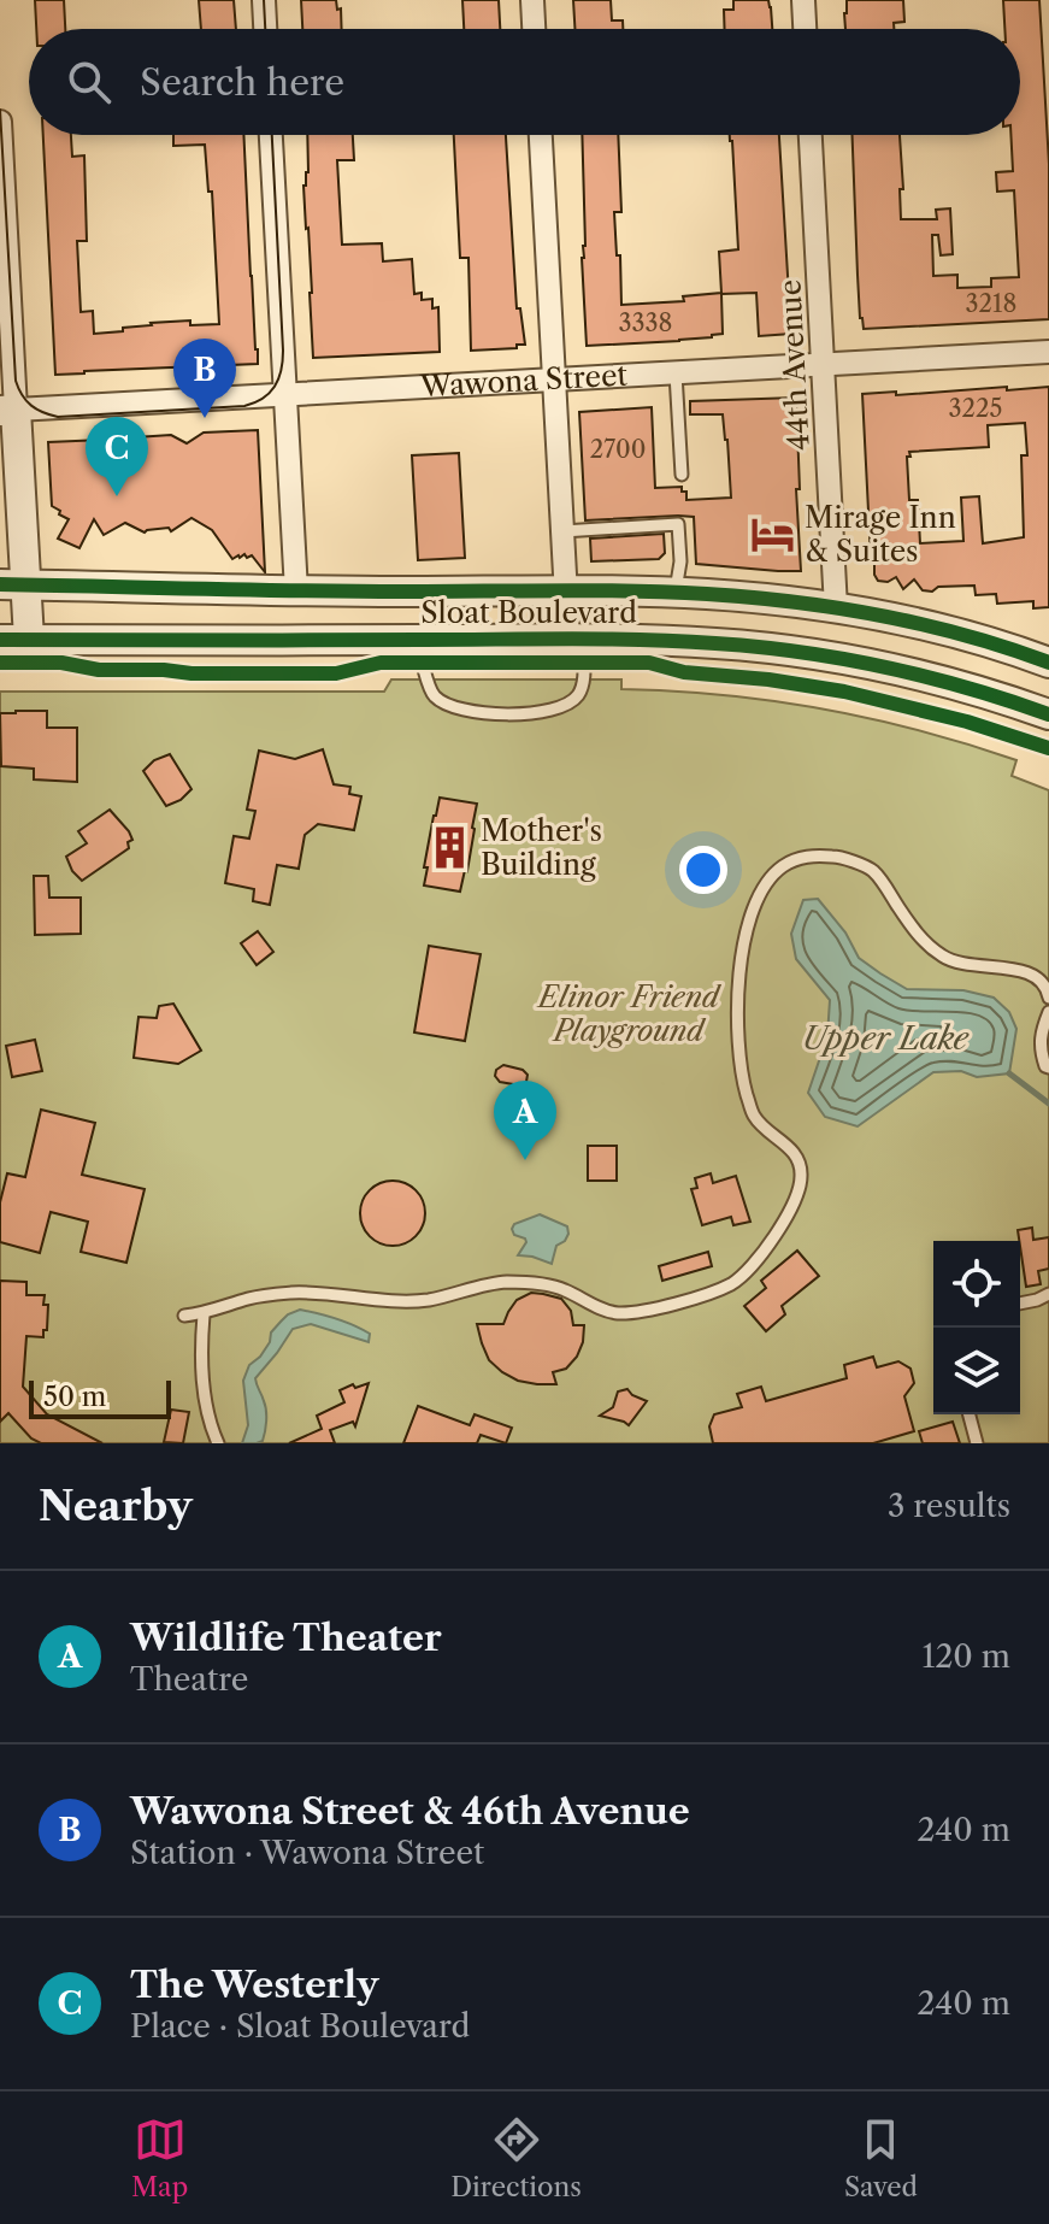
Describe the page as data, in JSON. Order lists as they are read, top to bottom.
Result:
{
  "streets": {
    "street": ["44th Avenue", "Wawona Street", "Sloat Boulevard"]
  },
  "crossings": [
    ["44th Avenue", "Wawona Street"],
    ["44th Avenue", "Sloat Boulevard"]
  ],
  "water": ["Upper Lake"],
  "parks": ["Elinor Friend Playground"],
  "places": {
    "hotel": ["Mirage Inn & Suites"],
    "building": ["Mother's Building"]
  },
  "house_numbers": [
    "3218",
    "3338",
    "3225",
    "2700"
  ],
  "scale_bar": "50 m",
  "page": {
    "search": "Search here",
    "pins": ["B", "C", "A"],
    "scale": "50 m",
    "heading": ["Nearby", "3 results"],
    "list": [
      {
        "mark": "A",
        "name": "Wildlife Theater",
        "note": "Theatre",
        "value": "120 m"
      },
      {
        "mark": "B",
        "name": "Wawona Street & 46th Avenue",
        "note": "Station · Wawona Street",
        "value": "240 m"
      },
      {
        "mark": "C",
        "name": "The Westerly",
        "note": "Place · Sloat Boulevard",
        "value": "240 m"
      }
    ],
    "nav": ["Map", "Directions", "Saved"]
  }
}
